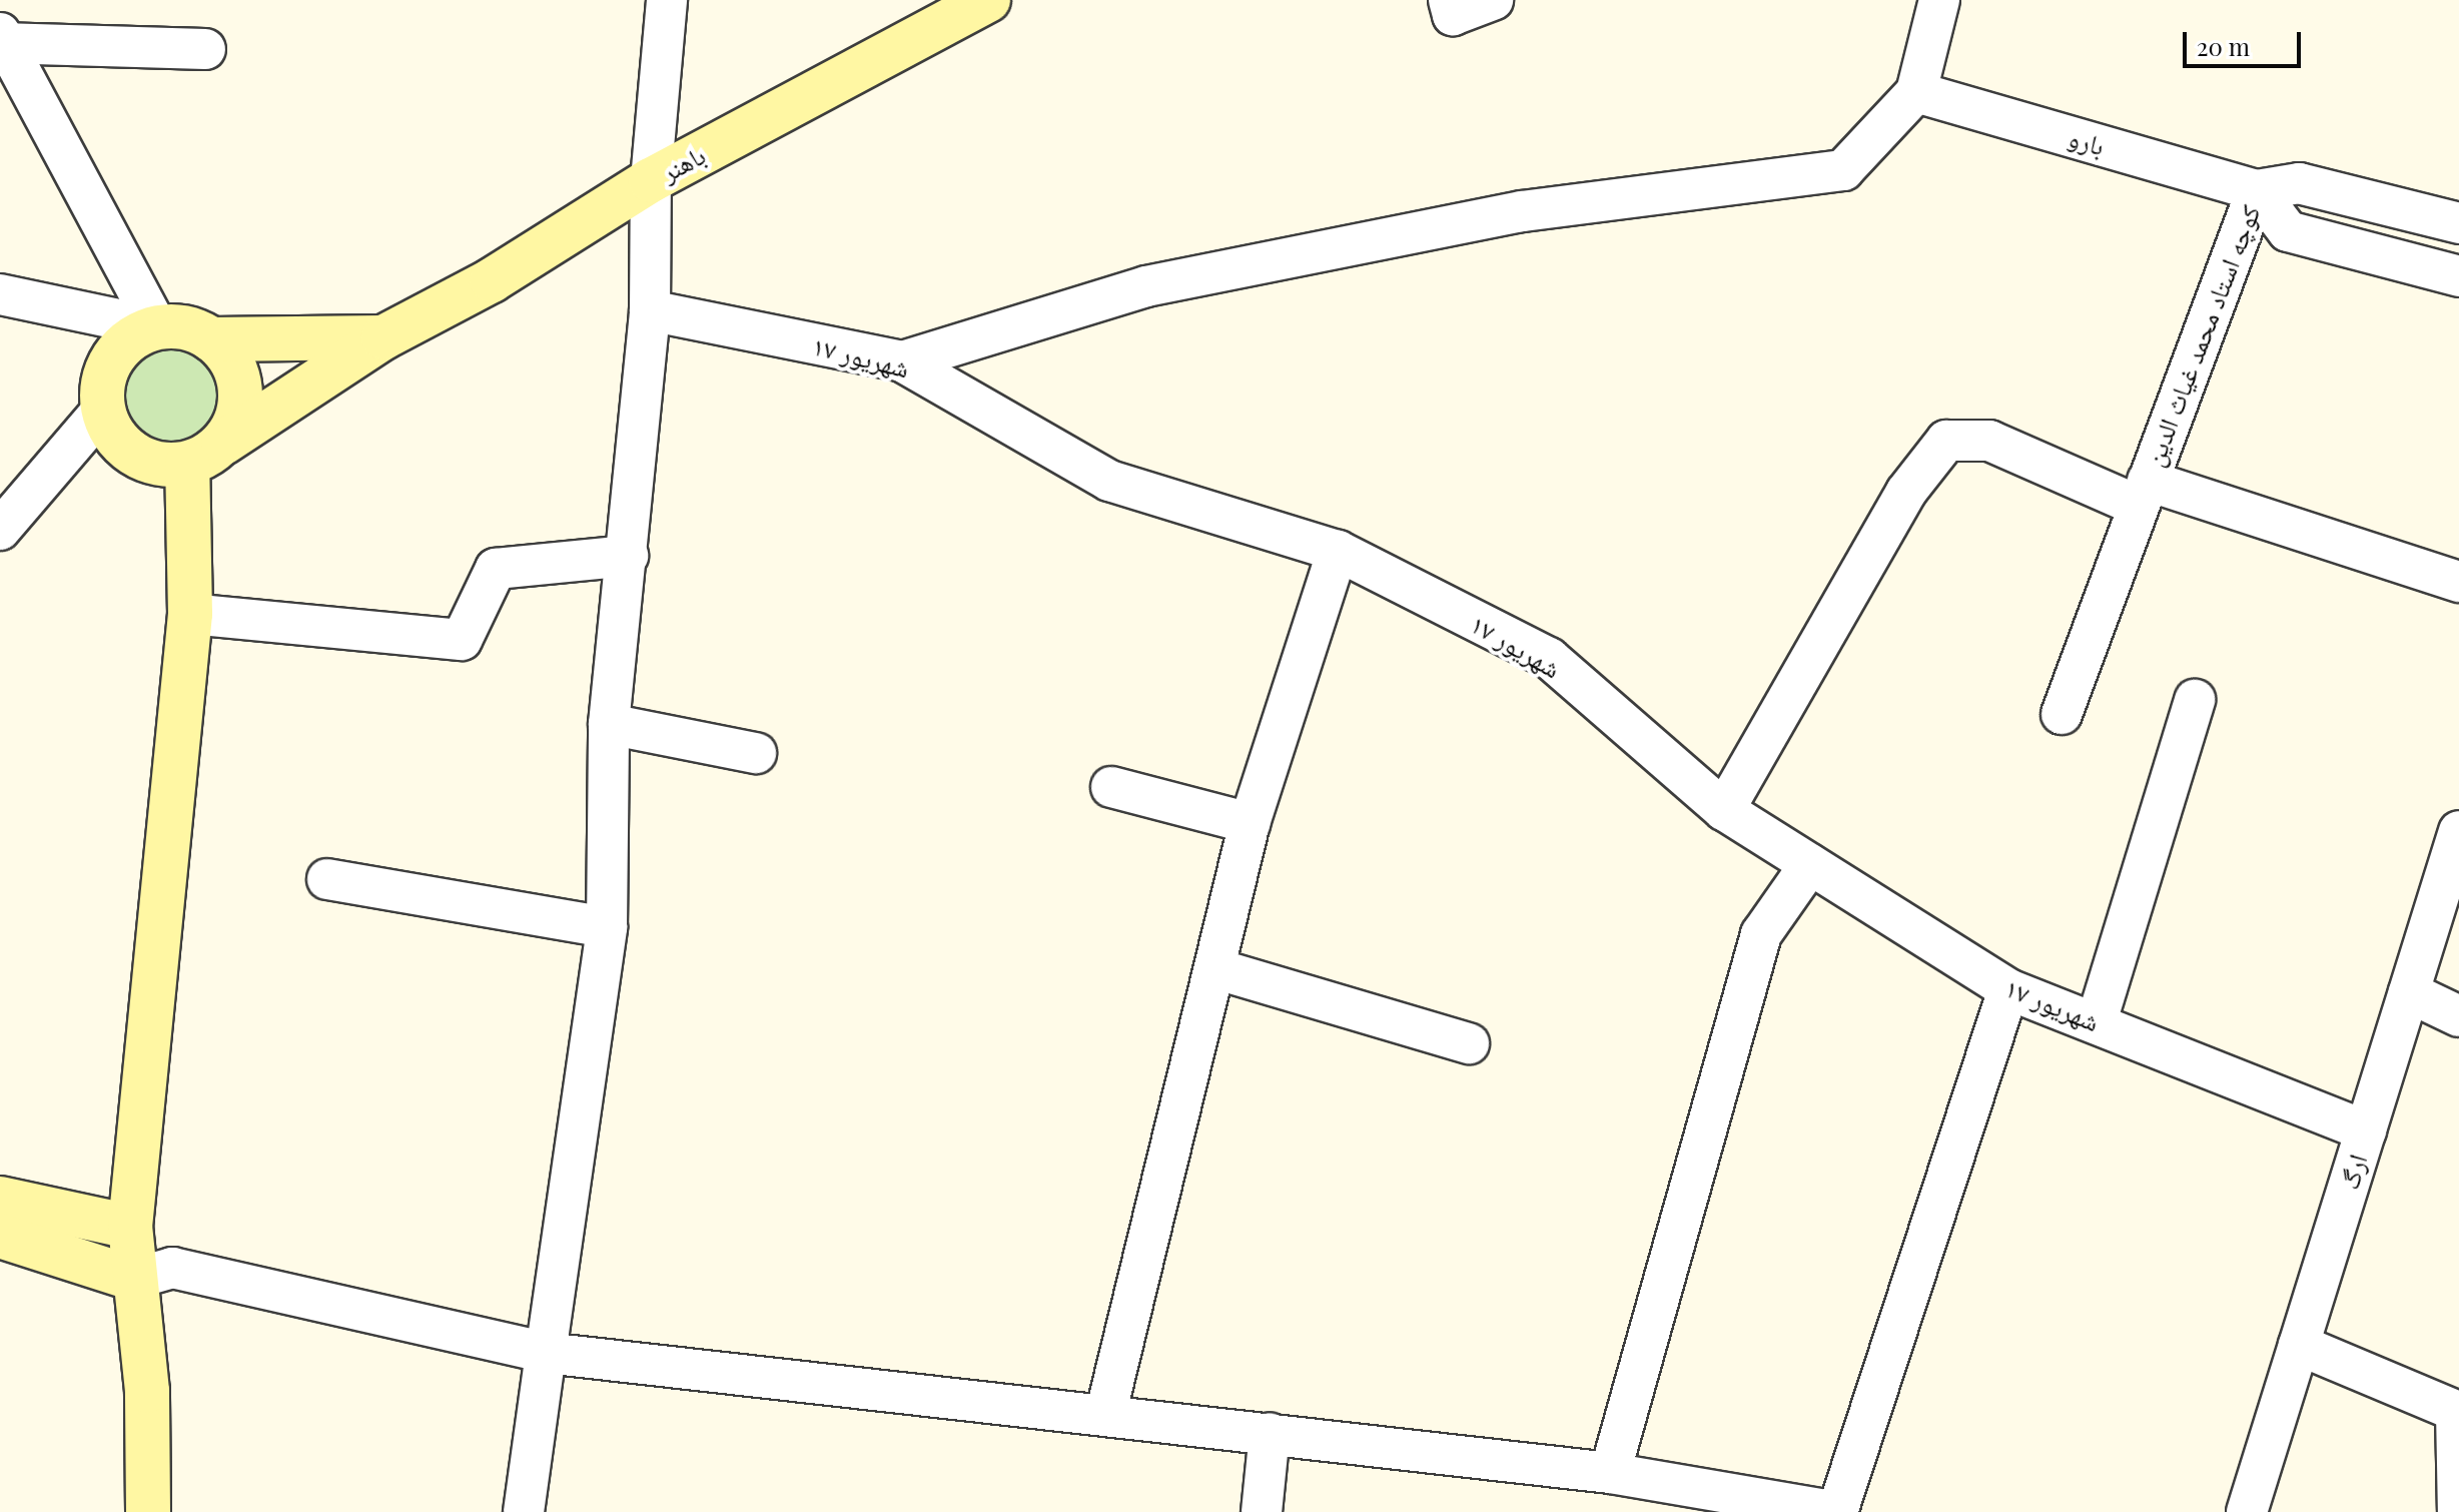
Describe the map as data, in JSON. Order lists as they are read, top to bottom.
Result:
{
  "streets": {
    "street": [
      "بارو",
      "باهنر",
      "کوچه استاد محمد غیاث الدین",
      "۱۷ شهریور",
      "ارگ"
    ]
  },
  "crossings": [
    ["بارو", "کوچه استاد محمد غیاث الدین"],
    ["۱۷ شهریور", "ارگ"]
  ],
  "scale_bar": "20 m"
}
